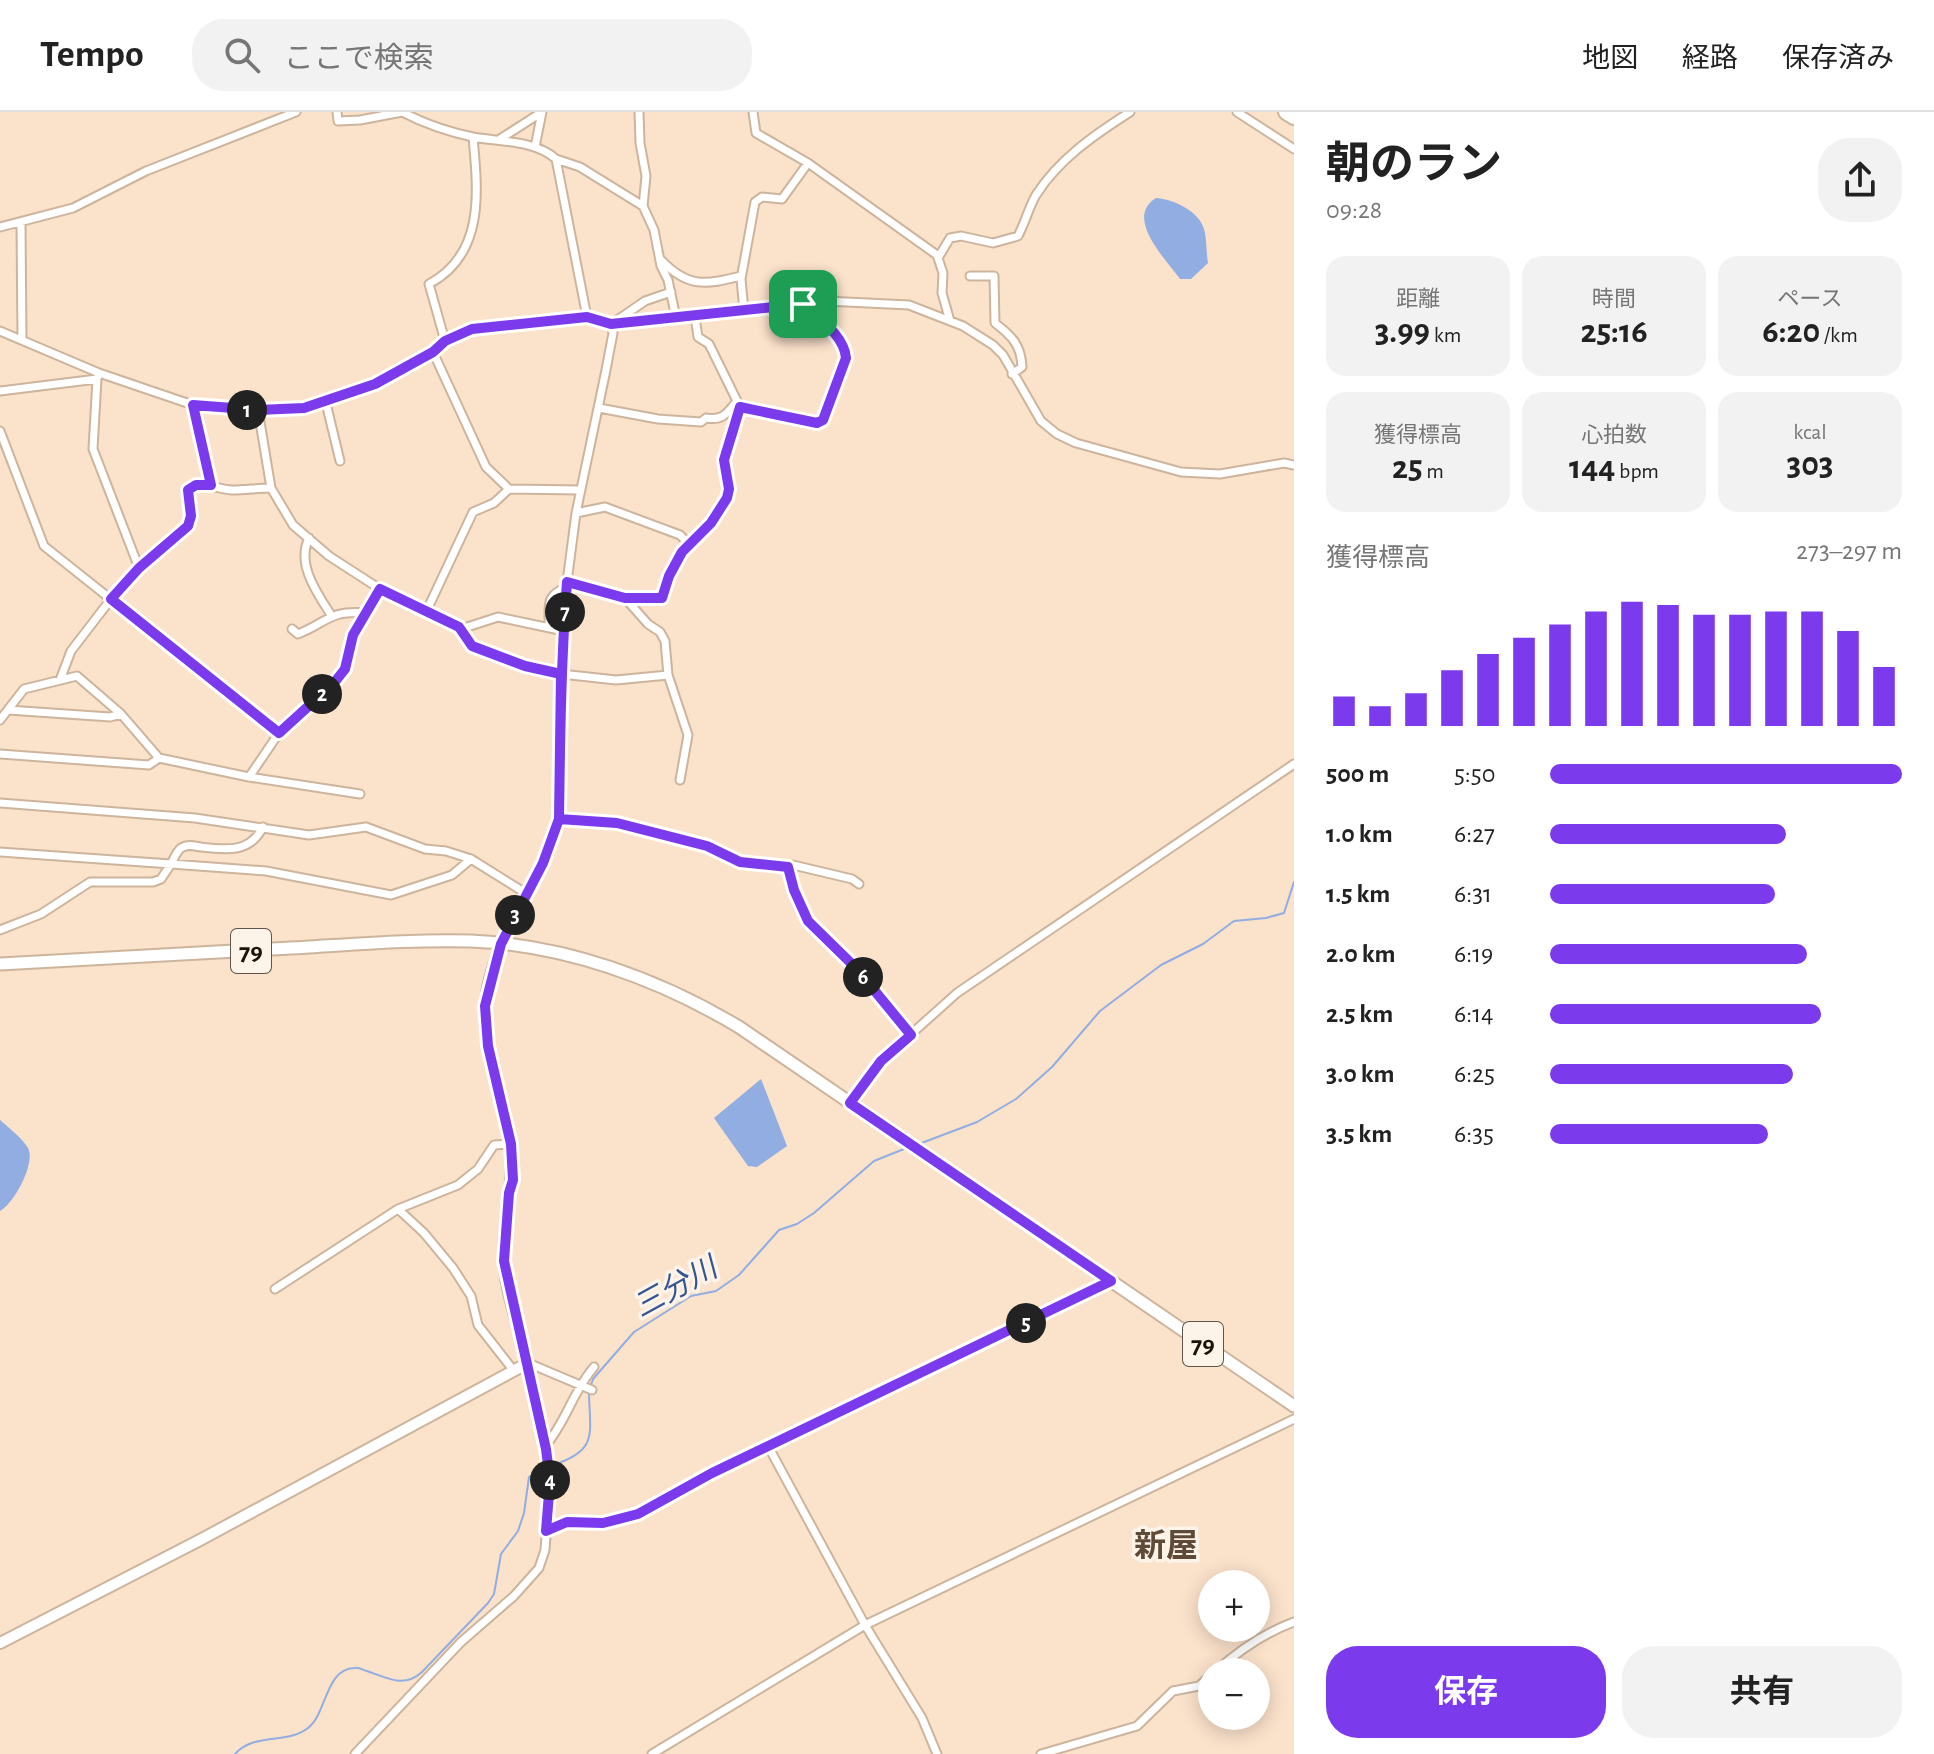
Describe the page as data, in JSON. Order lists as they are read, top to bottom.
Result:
{
  "streets": {
    "main road": ["79"]
  },
  "districts": ["新屋"],
  "water": ["三分川"],
  "page": {
    "header": "Tempo",
    "search": "ここで検索",
    "nav": ["地図", "経路", "保存済み"],
    "heading": ["朝のラン", "09:28"],
    "stats": [
      ["距離", "3.99 km"],
      ["時間", "25:16"],
      ["ペース", "6:20 /km"],
      ["獲得標高", "25 m"],
      ["心拍数", "144 bpm"],
      ["kcal", "303"]
    ],
    "pins": [
      "1",
      "7",
      "2",
      "3",
      "6",
      "5",
      "4"
    ],
    "chart": ["獲得標高", "273–297 m"],
    "list": [
      {
        "name": "500 m",
        "note": "5:50"
      },
      {
        "name": "1.0 km",
        "note": "6:27"
      },
      {
        "name": "1.5 km",
        "note": "6:31"
      },
      {
        "name": "2.0 km",
        "note": "6:19"
      },
      {
        "name": "2.5 km",
        "note": "6:14"
      },
      {
        "name": "3.0 km",
        "note": "6:25"
      },
      {
        "name": "3.5 km",
        "note": "6:35"
      }
    ],
    "map_buttons": ["+", "−"],
    "buttons": ["保存", "共有"]
  }
}
